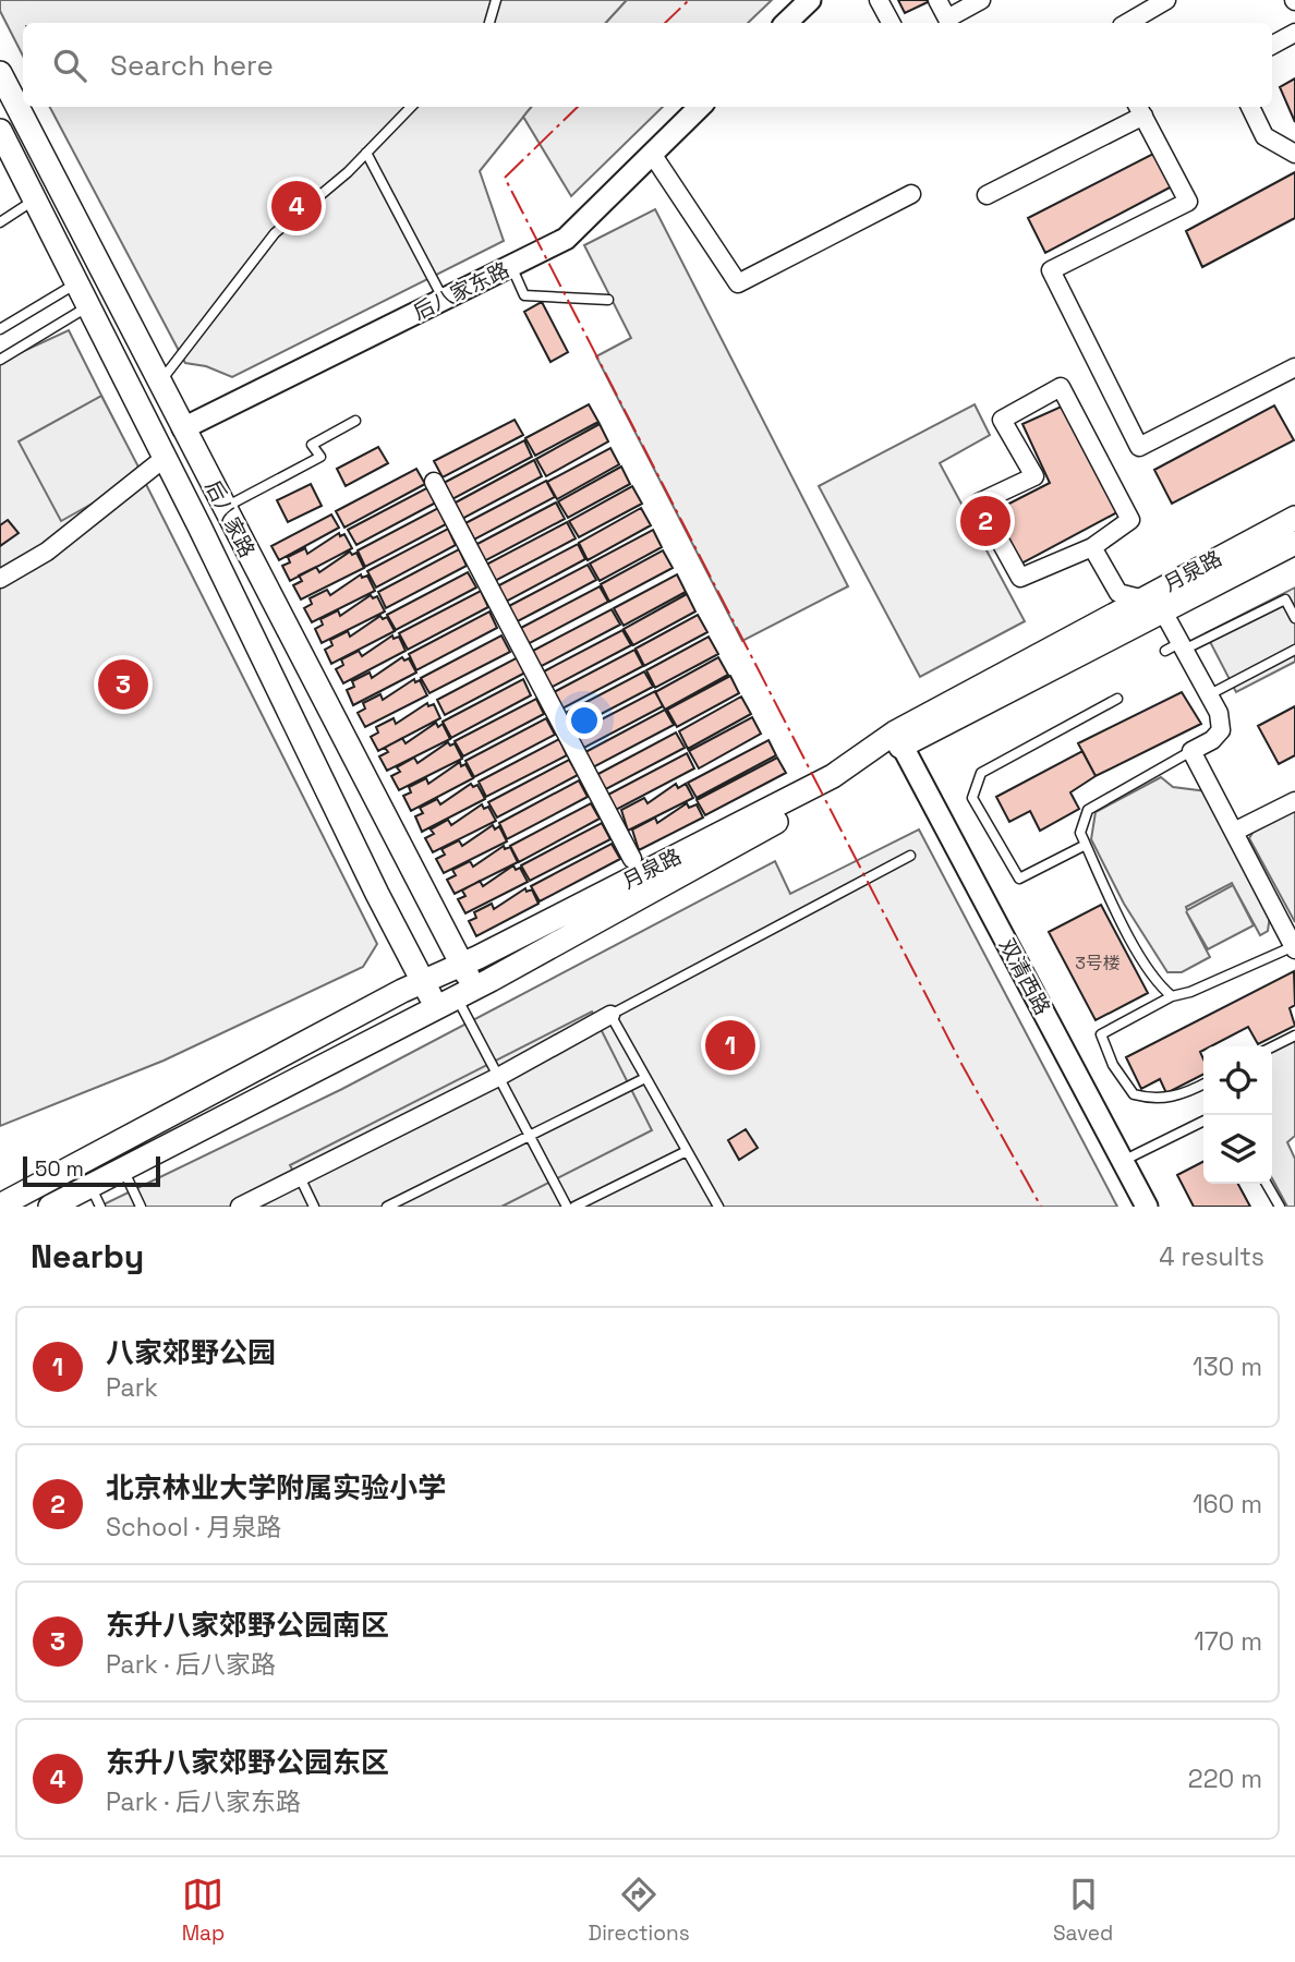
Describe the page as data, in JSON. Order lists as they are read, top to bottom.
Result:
{
  "streets": {
    "main road": ["后八家路", "月泉路"],
    "street": ["后八家东路", "双清西路"]
  },
  "crossings": [
    ["后八家东路", "后八家路"],
    ["后八家路", "月泉路"],
    ["月泉路", "双清西路"]
  ],
  "house_numbers": ["3号楼"],
  "scale_bar": "50 m",
  "page": {
    "search": "Search here",
    "pins": [
      "4",
      "2",
      "3",
      "1"
    ],
    "scale": "50 m",
    "heading": ["Nearby", "4 results"],
    "list": [
      {
        "mark": "1",
        "name": "八家郊野公园",
        "note": "Park",
        "value": "130 m"
      },
      {
        "mark": "2",
        "name": "北京林业大学附属实验小学",
        "note": "School · 月泉路",
        "value": "160 m"
      },
      {
        "mark": "3",
        "name": "东升八家郊野公园南区",
        "note": "Park · 后八家路",
        "value": "170 m"
      },
      {
        "mark": "4",
        "name": "东升八家郊野公园东区",
        "note": "Park · 后八家东路",
        "value": "220 m"
      }
    ],
    "nav": ["Map", "Directions", "Saved"]
  }
}
